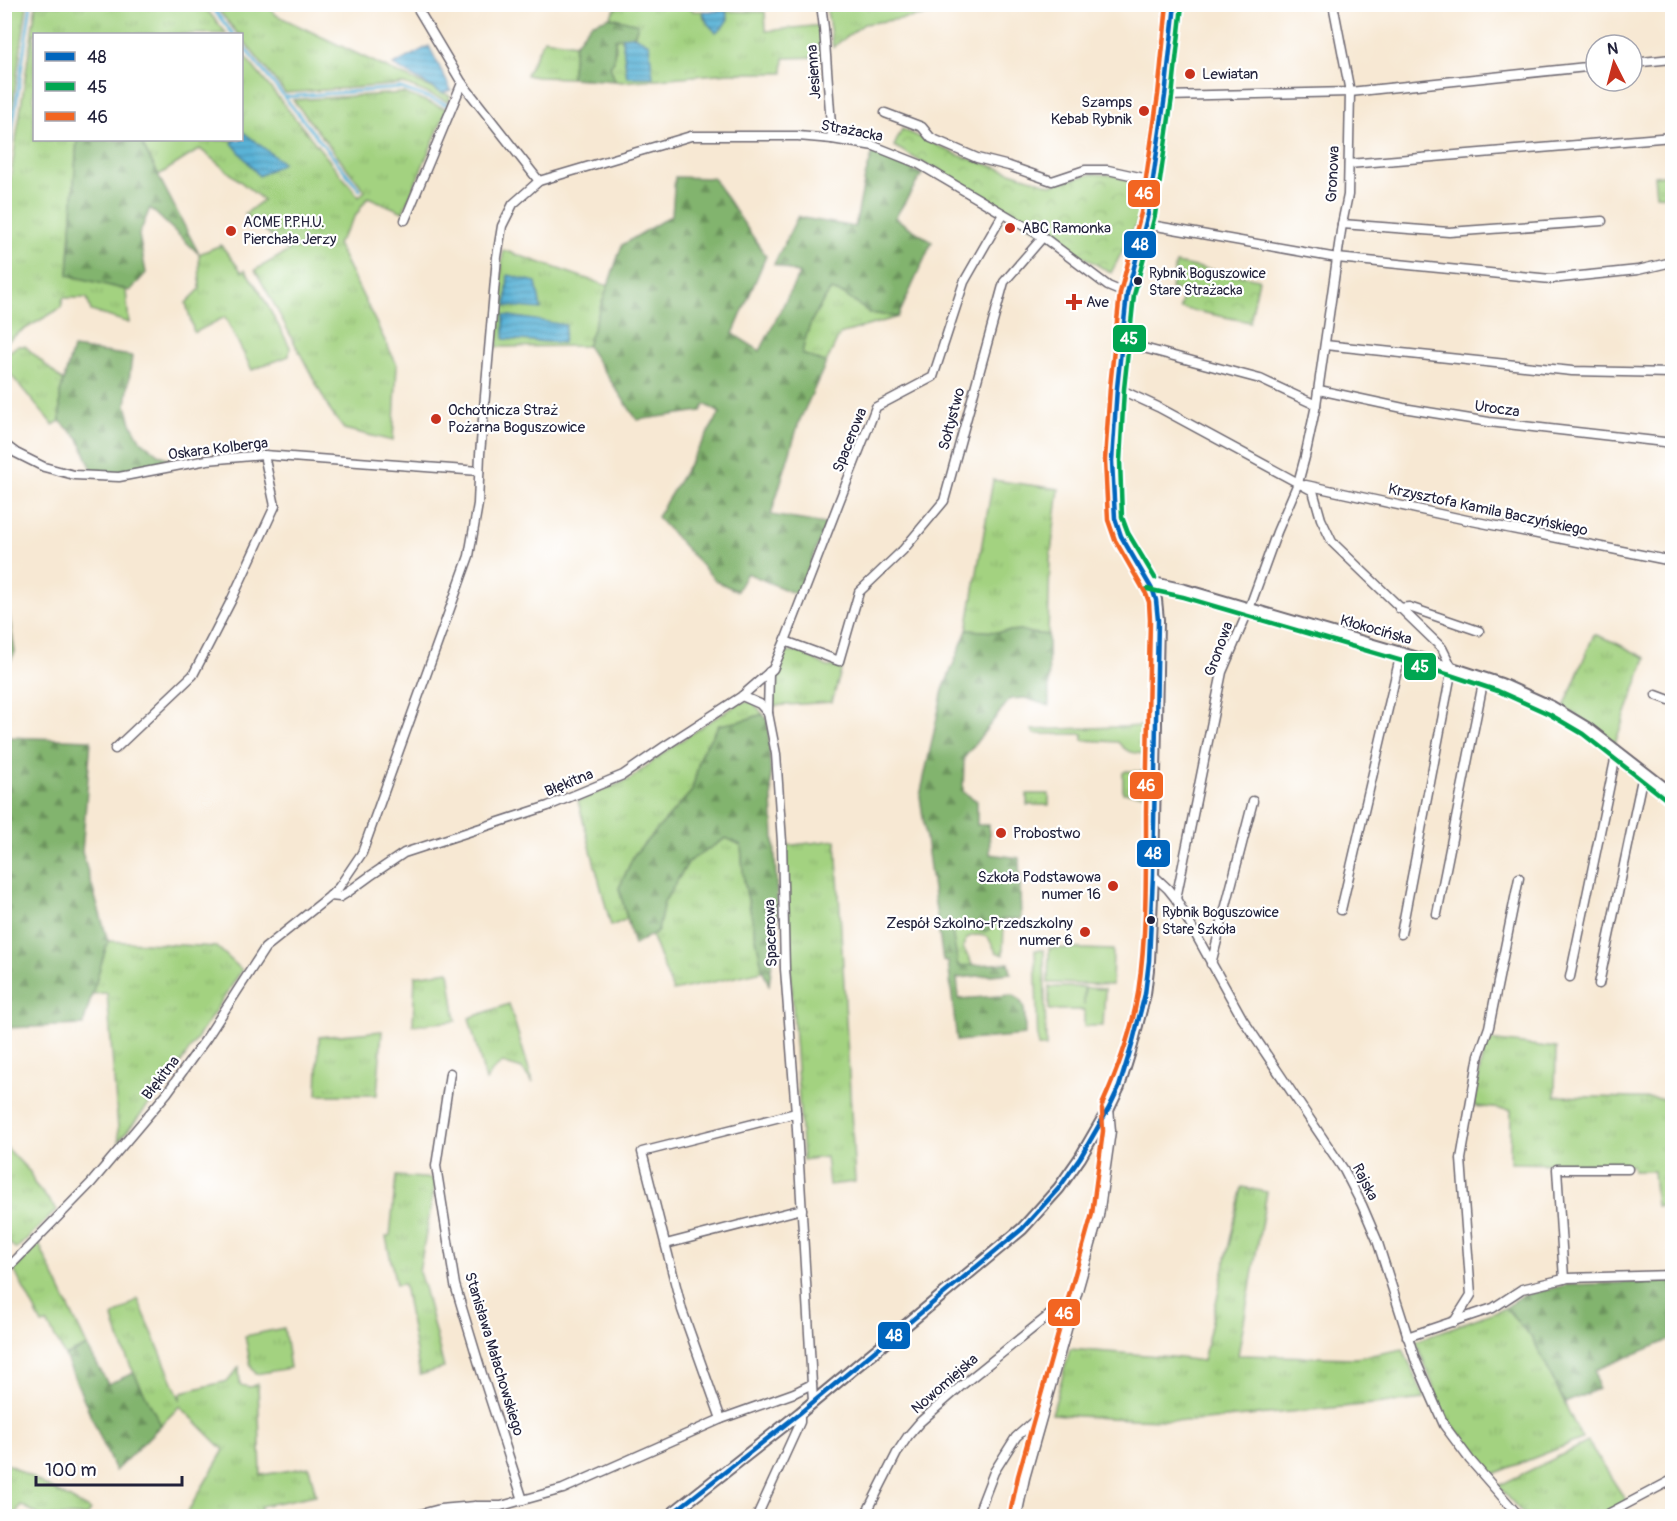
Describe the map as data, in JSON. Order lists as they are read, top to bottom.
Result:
{
  "streets": {
    "street": [
      "Jesienna",
      "Strażacka",
      "Gronowa",
      "Urocza",
      "Sołtystwo",
      "Spacerowa",
      "Oskara Kolberga",
      "Krzysztofa Kamila Baczyńskiego",
      "Kłokocińska",
      "Błękitna",
      "Rajska",
      "Stanisława Małachowskiego",
      "Nowomiejska"
    ]
  },
  "crossings": [
    ["Jesienna", "Strażacka"],
    ["Strażacka", "Sołtystwo"],
    ["Strażacka", "Spacerowa"],
    ["Strażacka", "Oskara Kolberga"],
    ["Strażacka", "Błękitna"],
    ["Gronowa", "Urocza"],
    ["Gronowa", "Krzysztofa Kamila Baczyńskiego"],
    ["Gronowa", "Kłokocińska"],
    ["Gronowa", "Rajska"],
    ["Sołtystwo", "Spacerowa"],
    ["Spacerowa", "Błękitna"],
    ["Oskara Kolberga", "Błękitna"]
  ],
  "places": {
    "other": [
      "Lewiatan",
      "Szamps Kebab Rybnik",
      "ABC Ramonka",
      "ACME P.P.H.U. Pierchała Jerzy",
      "Rybnik Boguszowice Stare Strażacka",
      "Ochotnicza Straż Pożarna Boguszowice",
      "Probostwo",
      "Szkoła Podstawowa numer 16",
      "Rybnik Boguszowice Stare Szkoła",
      "Zespół Szkolno-Przedszkolny numer 6"
    ],
    "health": ["Ave"]
  },
  "lines": ["transit line 48", "transit line 46", "transit line 45"],
  "legend": ["48", "45", "46"],
  "scale_bar": "100 m",
  "north": "top"
}
